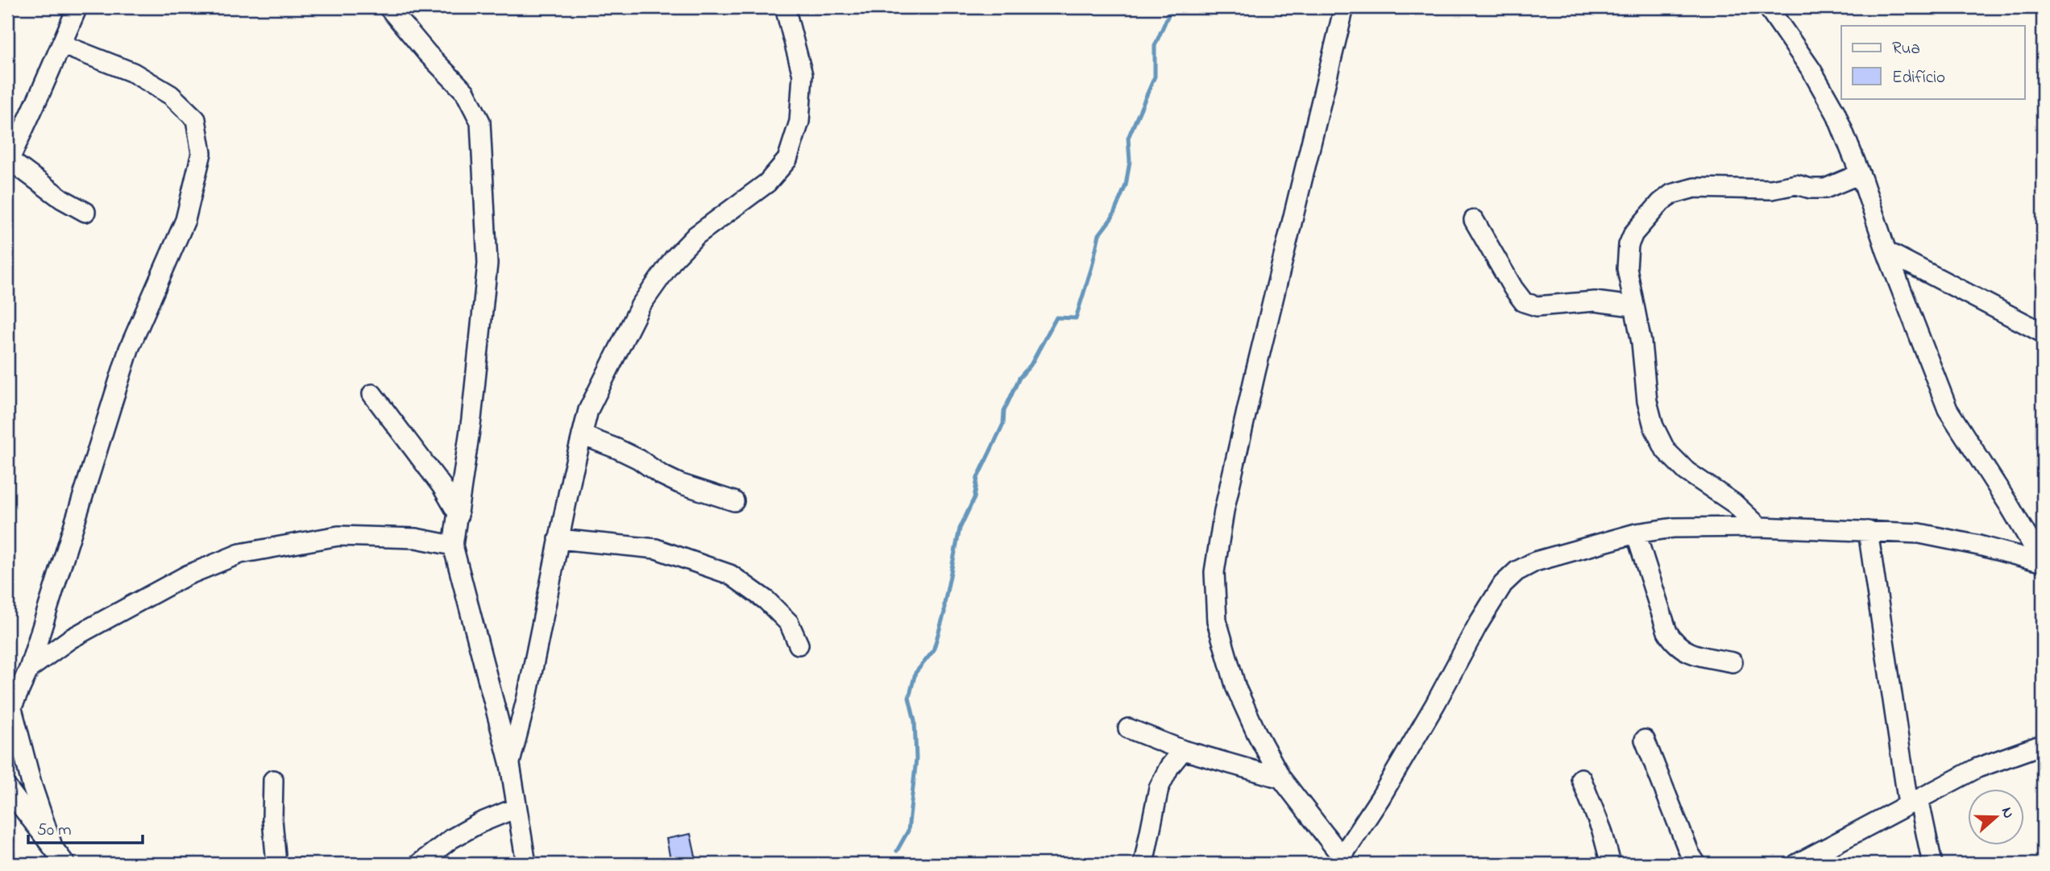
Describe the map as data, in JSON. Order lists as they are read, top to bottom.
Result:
{
  "legend": ["Rua", "Edifício"],
  "scale_bar": "50 m",
  "north": "right"
}
